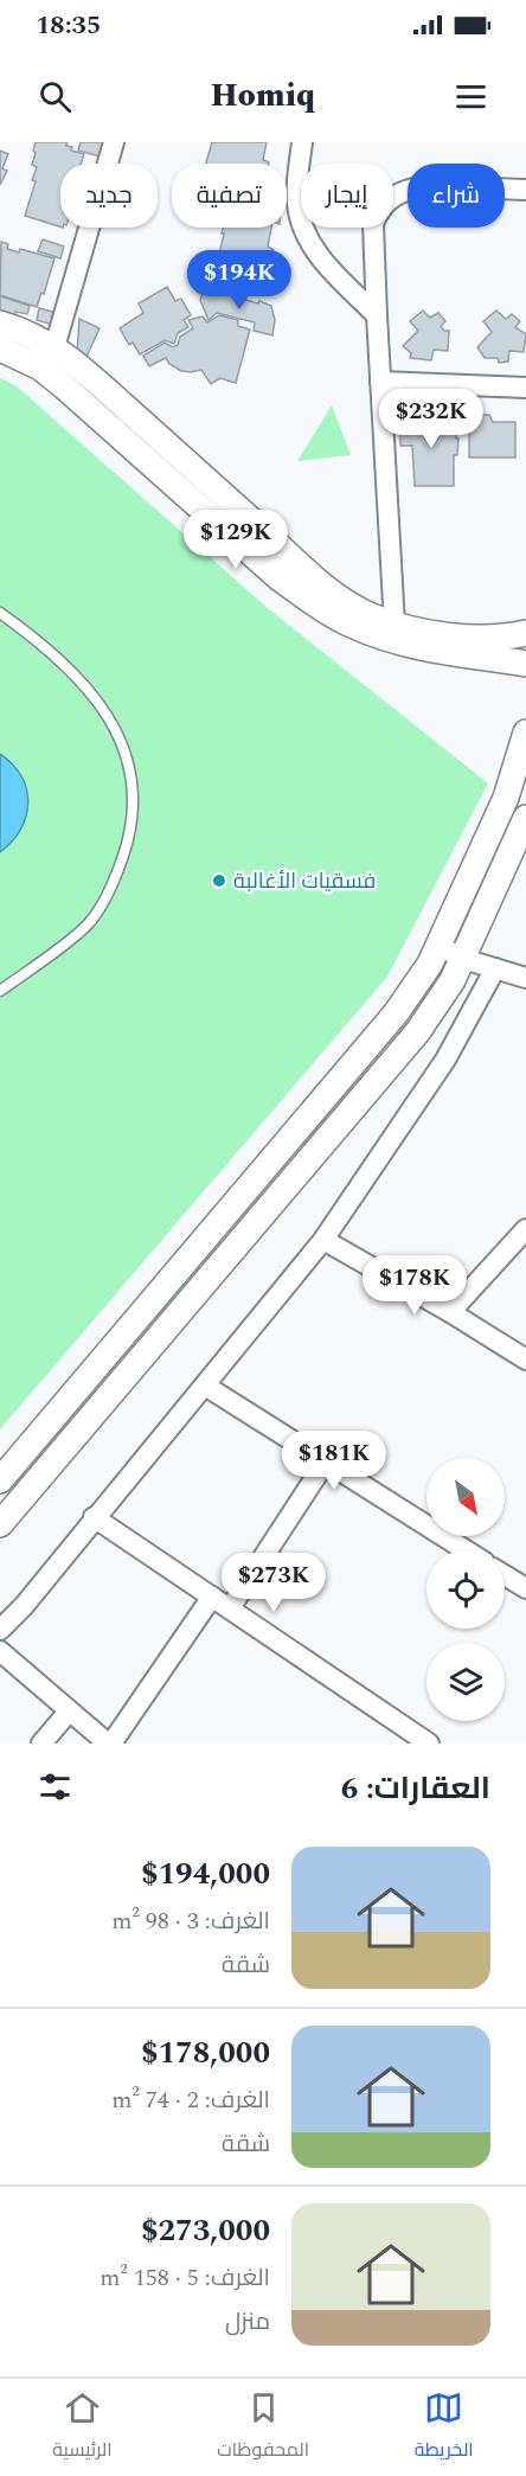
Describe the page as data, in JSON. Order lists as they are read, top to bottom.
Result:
{
  "places": ["فسقيات الأغالبة"],
  "north": "bottom right",
  "page": {
    "status": "18:35",
    "header": "Homiq",
    "chip": [
      "شراء",
      "إيجار",
      "تصفية",
      "جديد"
    ],
    "price": [
      "$194K",
      "$232K",
      "$129K",
      "$178K",
      "$181K",
      "$273K"
    ],
    "heading": "العقارات: 6",
    "list": [
      {
        "name": "$194,000",
        "note": "الغرف: 3 · 98 m² · شقة"
      },
      {
        "name": "$178,000",
        "note": "الغرف: 2 · 74 m² · شقة"
      },
      {
        "name": "$273,000",
        "note": "الغرف: 5 · 158 m² · منزل"
      }
    ],
    "tabs": ["الخريطة", "المحفوظات", "الرئيسية"]
  }
}
